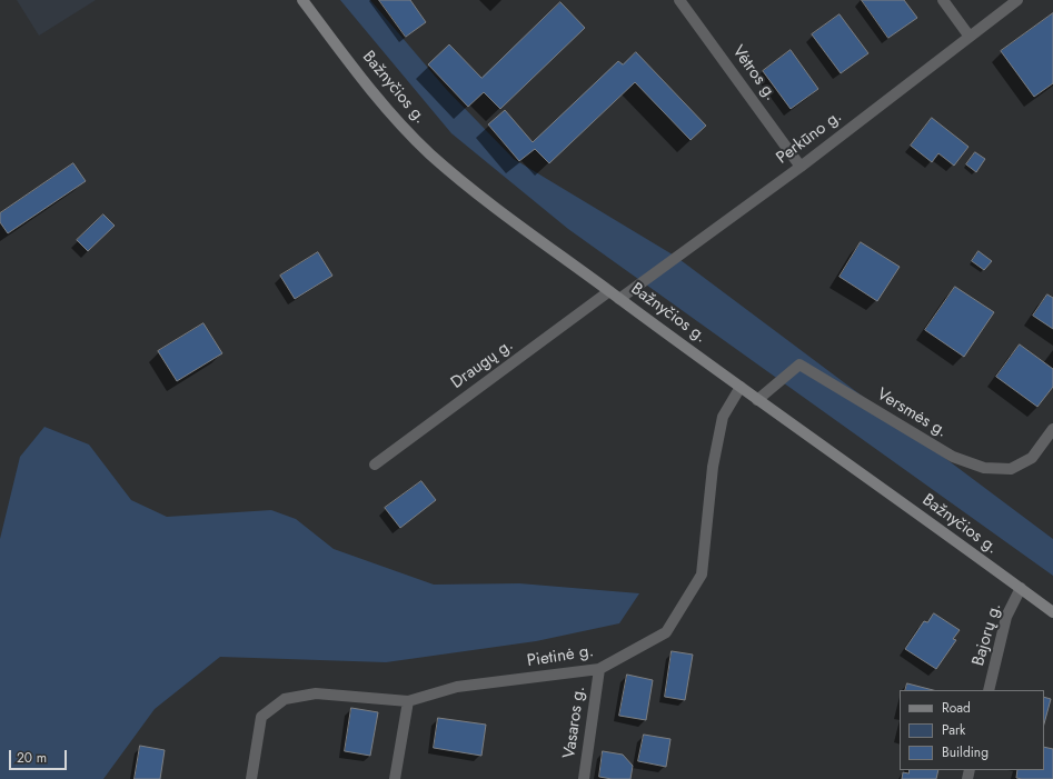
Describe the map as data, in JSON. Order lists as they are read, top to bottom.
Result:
{
  "streets": {
    "main road": ["Bažnyčios g."],
    "street": [
      "Vėtros g.",
      "Perkūno g.",
      "Draugų g.",
      "Versmės g.",
      "Bajorų g.",
      "Pietinė g.",
      "Vasaros g."
    ]
  },
  "crossings": [
    ["Vėtros g.", "Perkūno g."],
    ["Bažnyčios g.", "Perkūno g."],
    ["Bažnyčios g.", "Draugų g."],
    ["Bažnyčios g.", "Versmės g."],
    ["Bažnyčios g.", "Bajorų g."],
    ["Bažnyčios g.", "Pietinė g."],
    ["Pietinė g.", "Vasaros g."]
  ],
  "legend": ["Road", "Park", "Building"],
  "scale_bar": "20 m"
}
